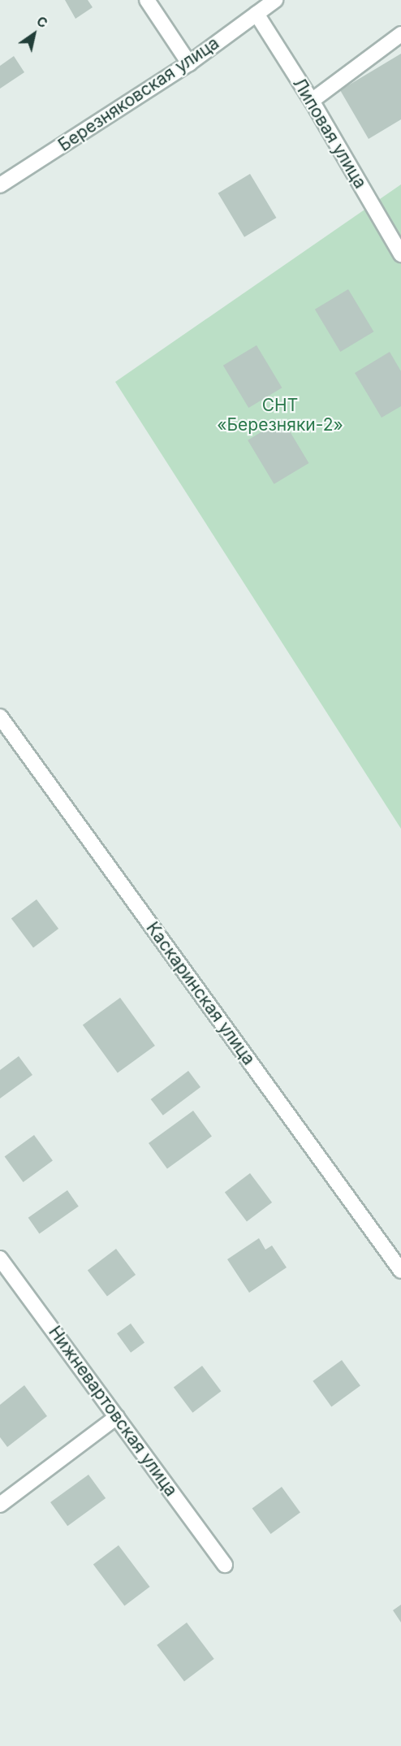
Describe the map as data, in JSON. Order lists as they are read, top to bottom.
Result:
{
  "streets": {
    "street": [
      "Березняковская улица",
      "Липовая улица",
      "Каскаринская улица",
      "Нижневартовская улица"
    ]
  },
  "crossings": [
    ["Березняковская улица", "Липовая улица"]
  ],
  "parks": ["СНТ «Березняки-2»"],
  "north": "top right"
}
